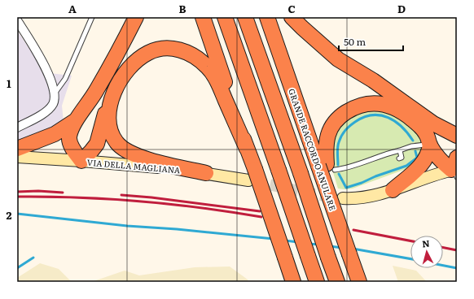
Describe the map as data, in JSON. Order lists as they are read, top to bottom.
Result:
{
  "streets": {
    "highway": ["GRANDE RACCORDO ANULARE"],
    "main road": ["VIA DELLA MAGLIANA"]
  },
  "scale_bar": "50 m",
  "north": "top",
  "grid": {
    "columns": [
      "A",
      "B",
      "C",
      "D"
    ],
    "rows": ["1", "2"]
  }
}
